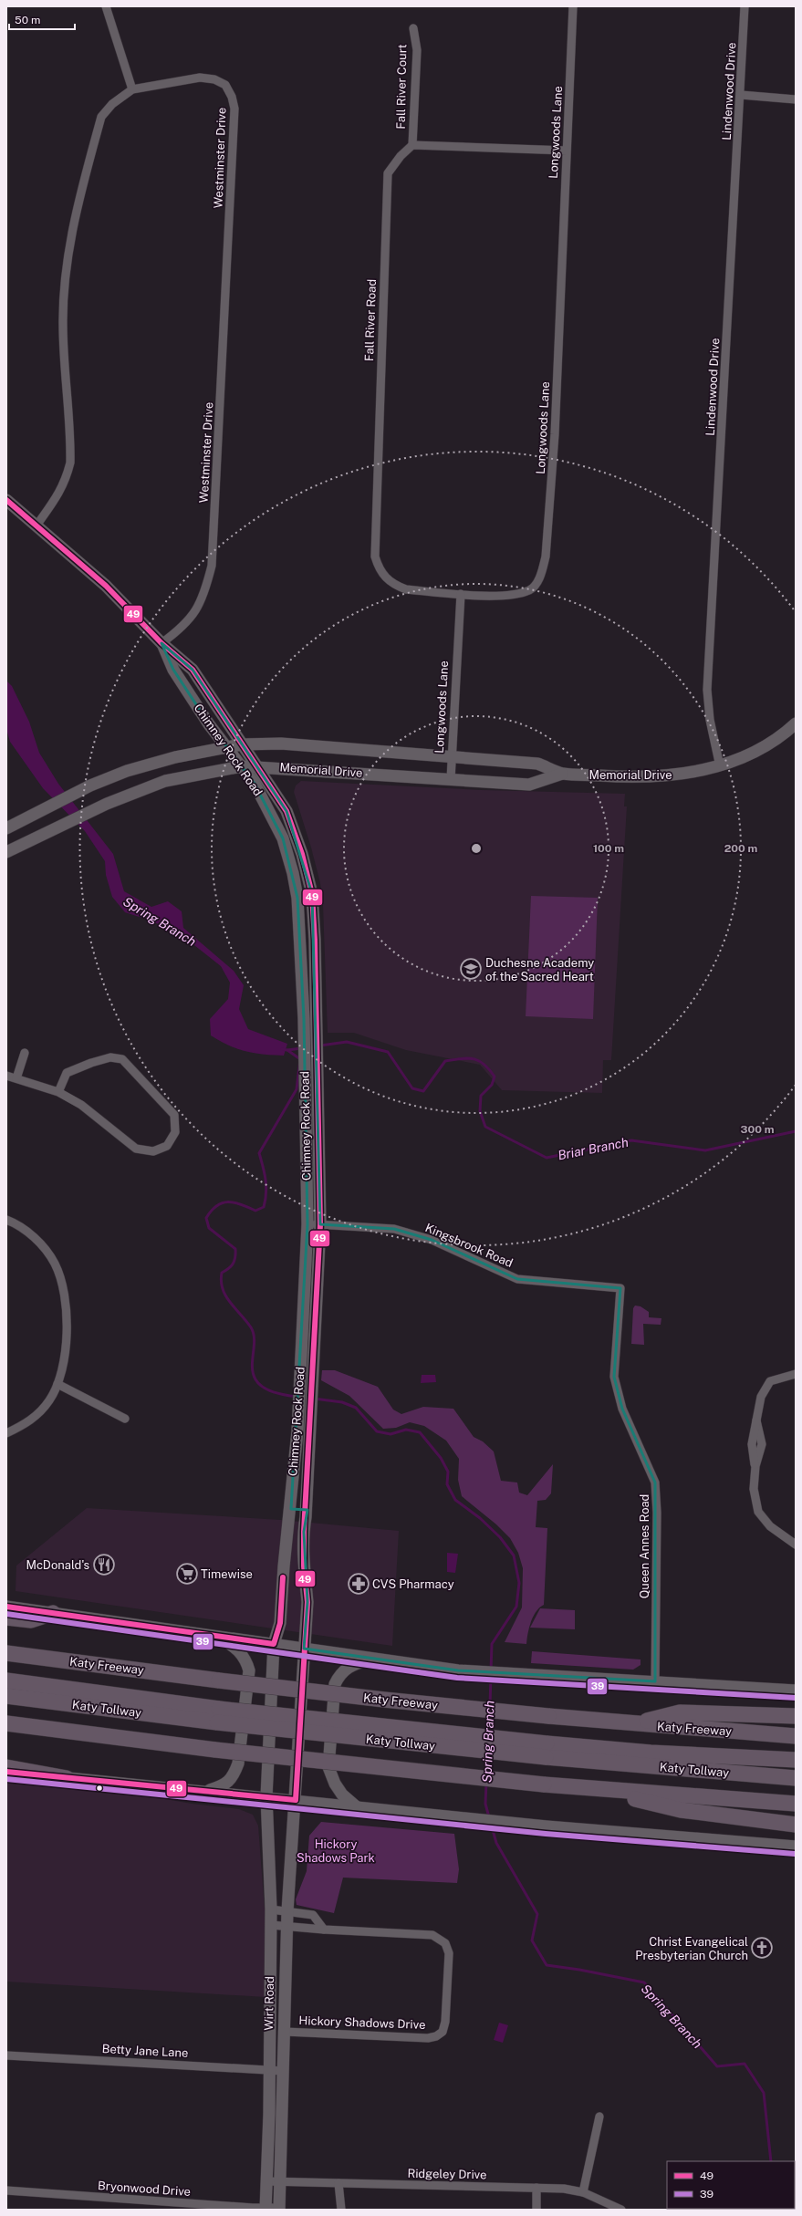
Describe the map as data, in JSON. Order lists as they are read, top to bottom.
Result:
{
  "streets": {
    "highway": ["Katy Freeway", "Katy Tollway"],
    "main road": ["Chimney Rock Road", "Memorial Drive", "Wirt Road"],
    "street": [
      "Fall River Court",
      "Lindenwood Drive",
      "Longwoods Lane",
      "Westminster Drive",
      "Fall River Road",
      "Kingsbrook Road",
      "Queen Annes Road",
      "Hickory Shadows Drive",
      "Betty Jane Lane",
      "Ridgeley Drive",
      "Bryonwood Drive"
    ]
  },
  "crossings": [
    ["Fall River Court", "Fall River Road"],
    ["Lindenwood Drive", "Memorial Drive"],
    ["Longwoods Lane", "Fall River Road"],
    ["Longwoods Lane", "Memorial Drive"],
    ["Westminster Drive", "Chimney Rock Road"],
    ["Chimney Rock Road", "Memorial Drive"],
    ["Chimney Rock Road", "Kingsbrook Road"],
    ["Chimney Rock Road", "Wirt Road"],
    ["Kingsbrook Road", "Queen Annes Road"],
    ["Wirt Road", "Hickory Shadows Drive"],
    ["Wirt Road", "Betty Jane Lane"],
    ["Wirt Road", "Ridgeley Drive"],
    ["Wirt Road", "Bryonwood Drive"]
  ],
  "water": ["Spring Branch", "Briar Branch"],
  "parks": ["Hickory Shadows Park"],
  "places": {
    "school or university": ["Duchesne Academy of the Sacred Heart"],
    "restaurant": ["McDonald's"],
    "supermarket": ["Timewise"],
    "pharmacy": ["CVS Pharmacy"],
    "church": ["Christ Evangelical Presbyterian Church"]
  },
  "lines": ["transit line 49", "transit line 39"],
  "legend": ["49", "39"],
  "scale_bar": "50 m",
  "rings": ["100 m", "200 m", "300 m"]
}
